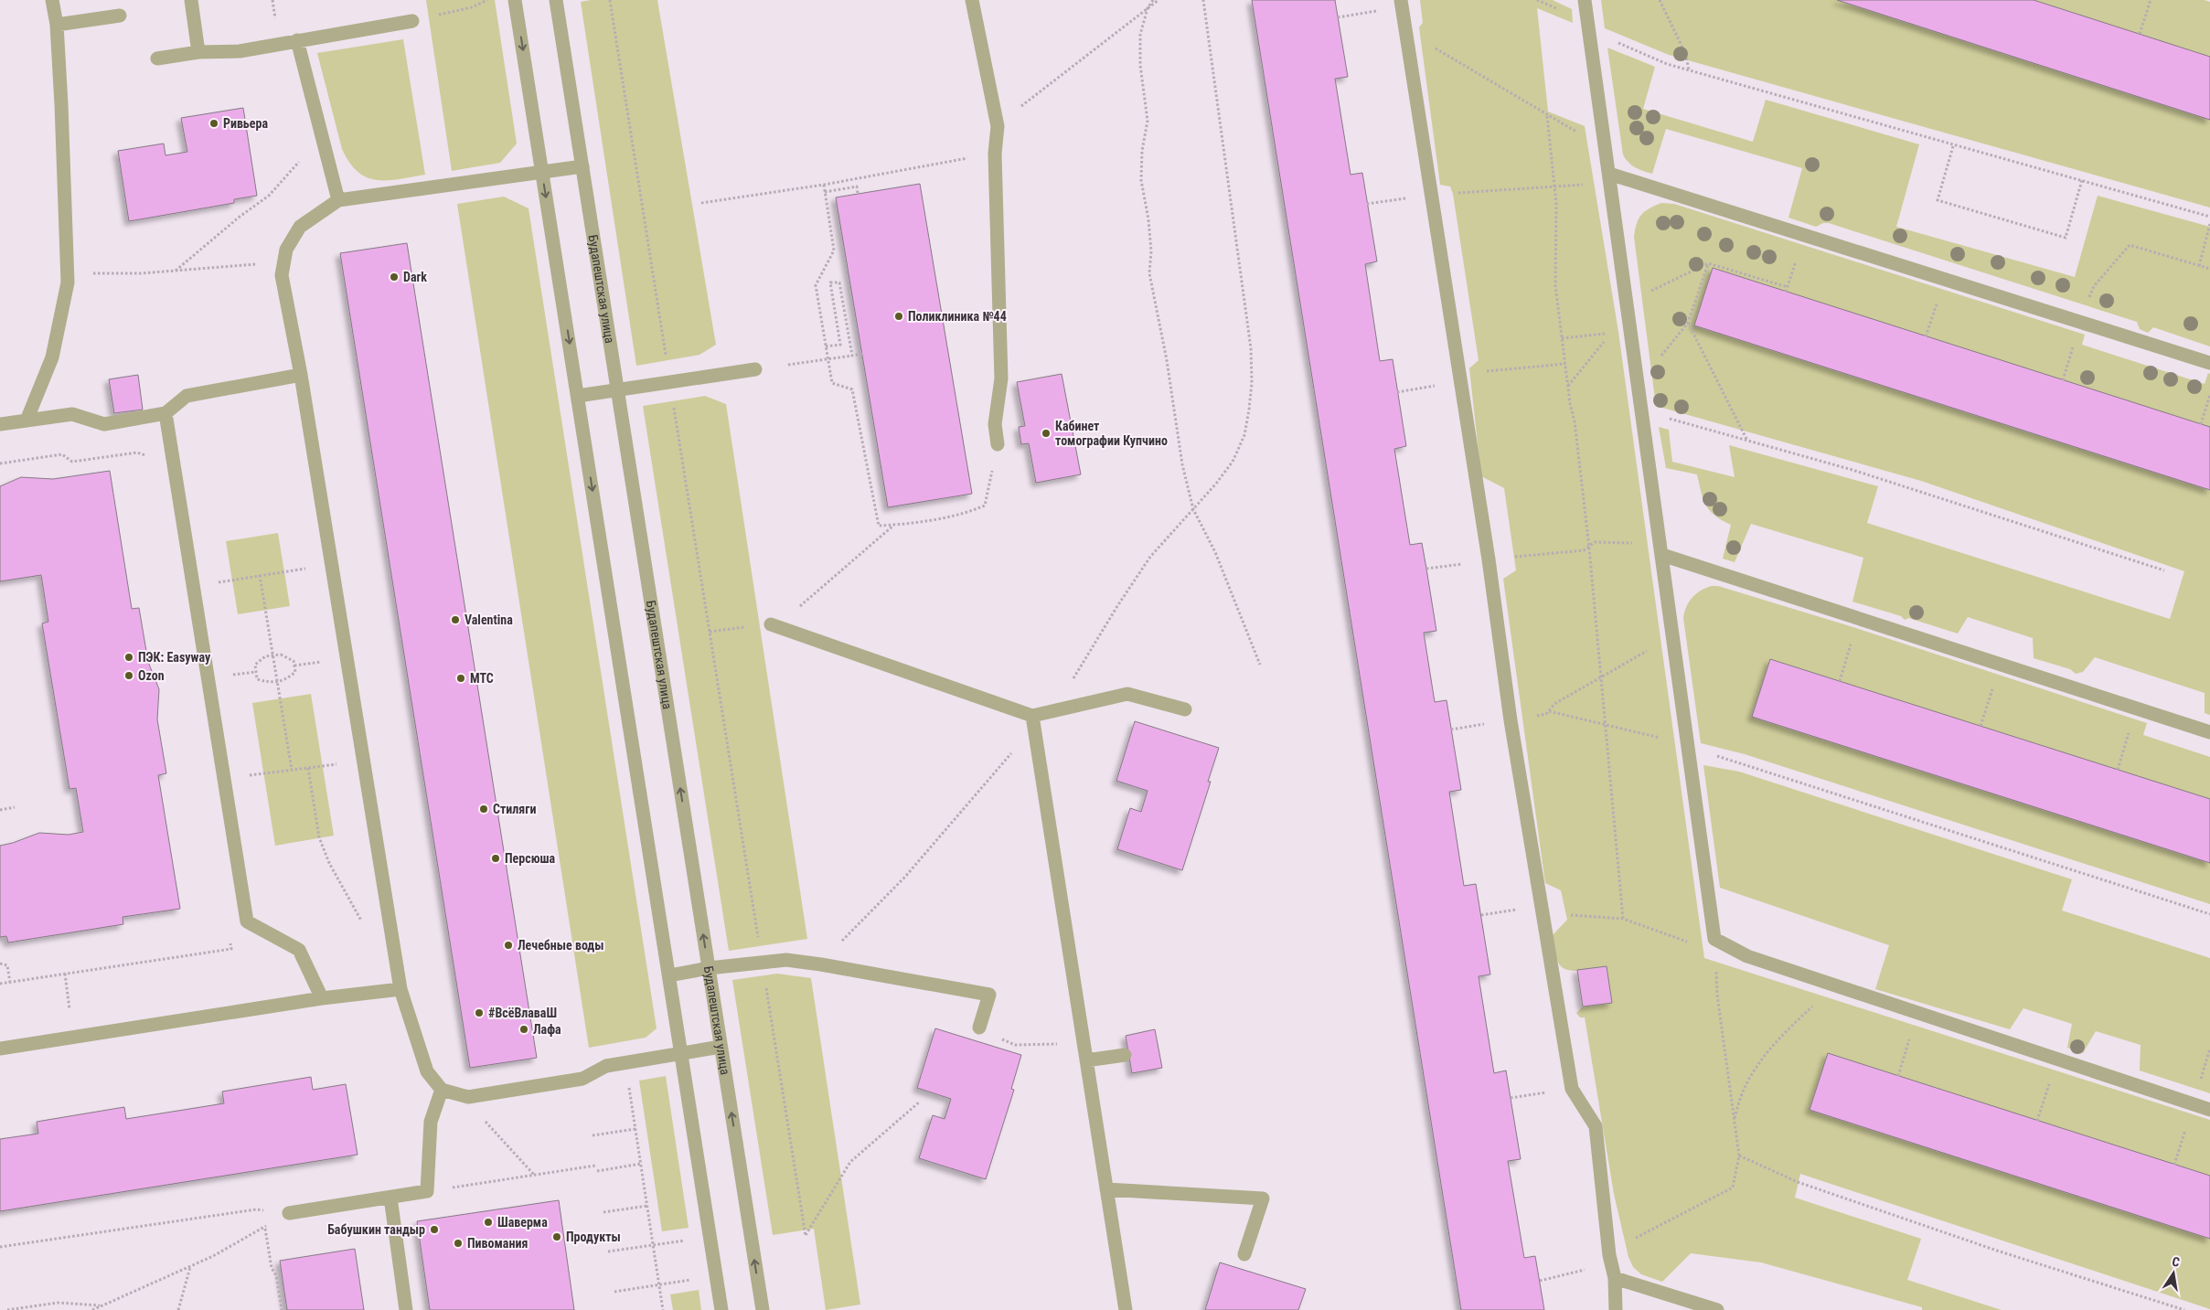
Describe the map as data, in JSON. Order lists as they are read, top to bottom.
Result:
{
  "streets": {
    "street": ["Будапештская улица"]
  },
  "places": [
    "Ривьера",
    "Dark",
    "Поликлиника №44",
    "Кабинет томографии Купчино",
    "Valentina",
    "ПЭК: Easyway",
    "Ozon",
    "МТС",
    "Стиляги",
    "Персюша",
    "Лечебные воды",
    "#ВсёВлаваШ",
    "Лафа",
    "Шаверма",
    "Бабушкин тандыр",
    "Продукты",
    "Пивомания"
  ],
  "north": "top"
}
